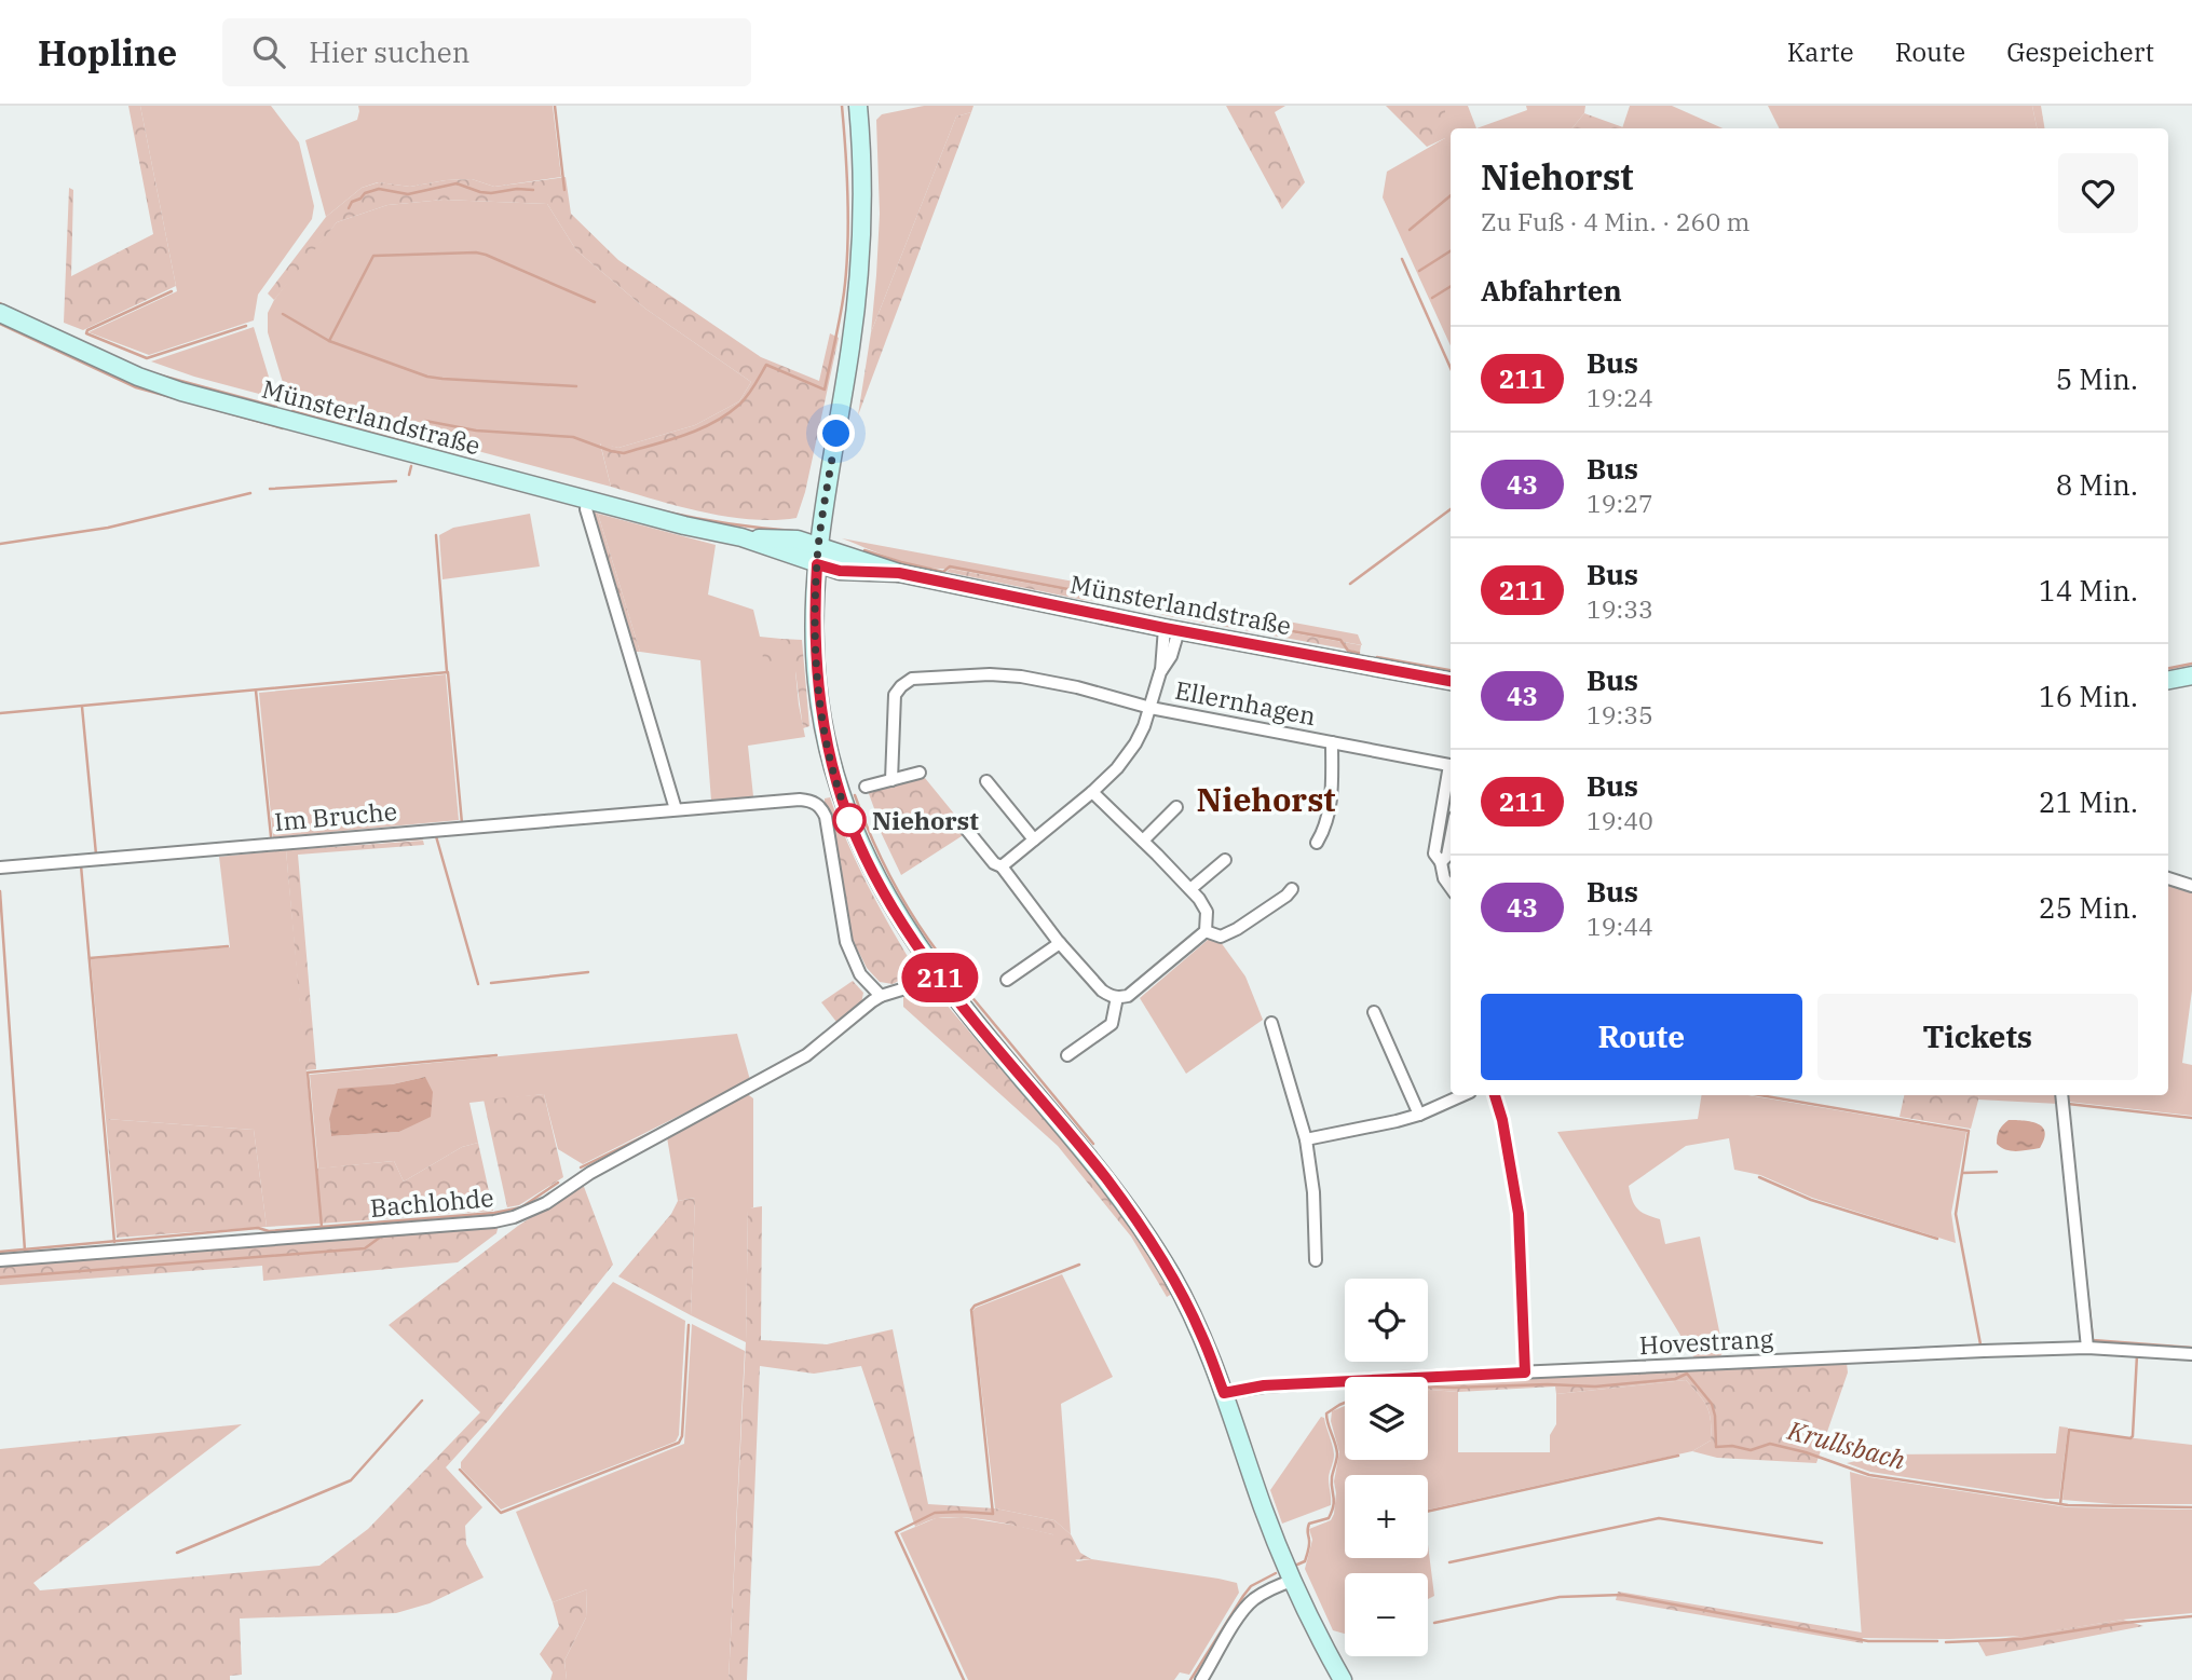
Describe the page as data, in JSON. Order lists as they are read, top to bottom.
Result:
{
  "streets": {
    "main road": ["Münsterlandstraße"],
    "street": [
      "Ellernhagen",
      "Im Bruche",
      "Bachlohde",
      "Hovestrang"
    ]
  },
  "crossings": [
    ["Münsterlandstraße", "Ellernhagen"],
    ["Im Bruche", "Bachlohde"]
  ],
  "districts": ["Niehorst"],
  "water": ["Krullsbach"],
  "places": ["Niehorst"],
  "lines": ["bus line 211"],
  "page": {
    "header": "Hopline",
    "search": "Hier suchen",
    "nav": ["Karte", "Route", "Gespeichert"],
    "on_map": "211",
    "heading": [
      ["Niehorst", "Zu Fuß · 4 Min. · 260 m"],
      "Abfahrten"
    ],
    "list": [
      {
        "mark": "211",
        "name": "Bus",
        "note": "19:24",
        "value": "5 Min."
      },
      {
        "mark": "43",
        "name": "Bus",
        "note": "19:27",
        "value": "8 Min."
      },
      {
        "mark": "211",
        "name": "Bus",
        "note": "19:33",
        "value": "14 Min."
      },
      {
        "mark": "43",
        "name": "Bus",
        "note": "19:35",
        "value": "16 Min."
      },
      {
        "mark": "211",
        "name": "Bus",
        "note": "19:40",
        "value": "21 Min."
      },
      {
        "mark": "43",
        "name": "Bus",
        "note": "19:44",
        "value": "25 Min."
      }
    ],
    "buttons": ["Route", "Tickets"],
    "map_buttons": ["+", "−"]
  }
}
